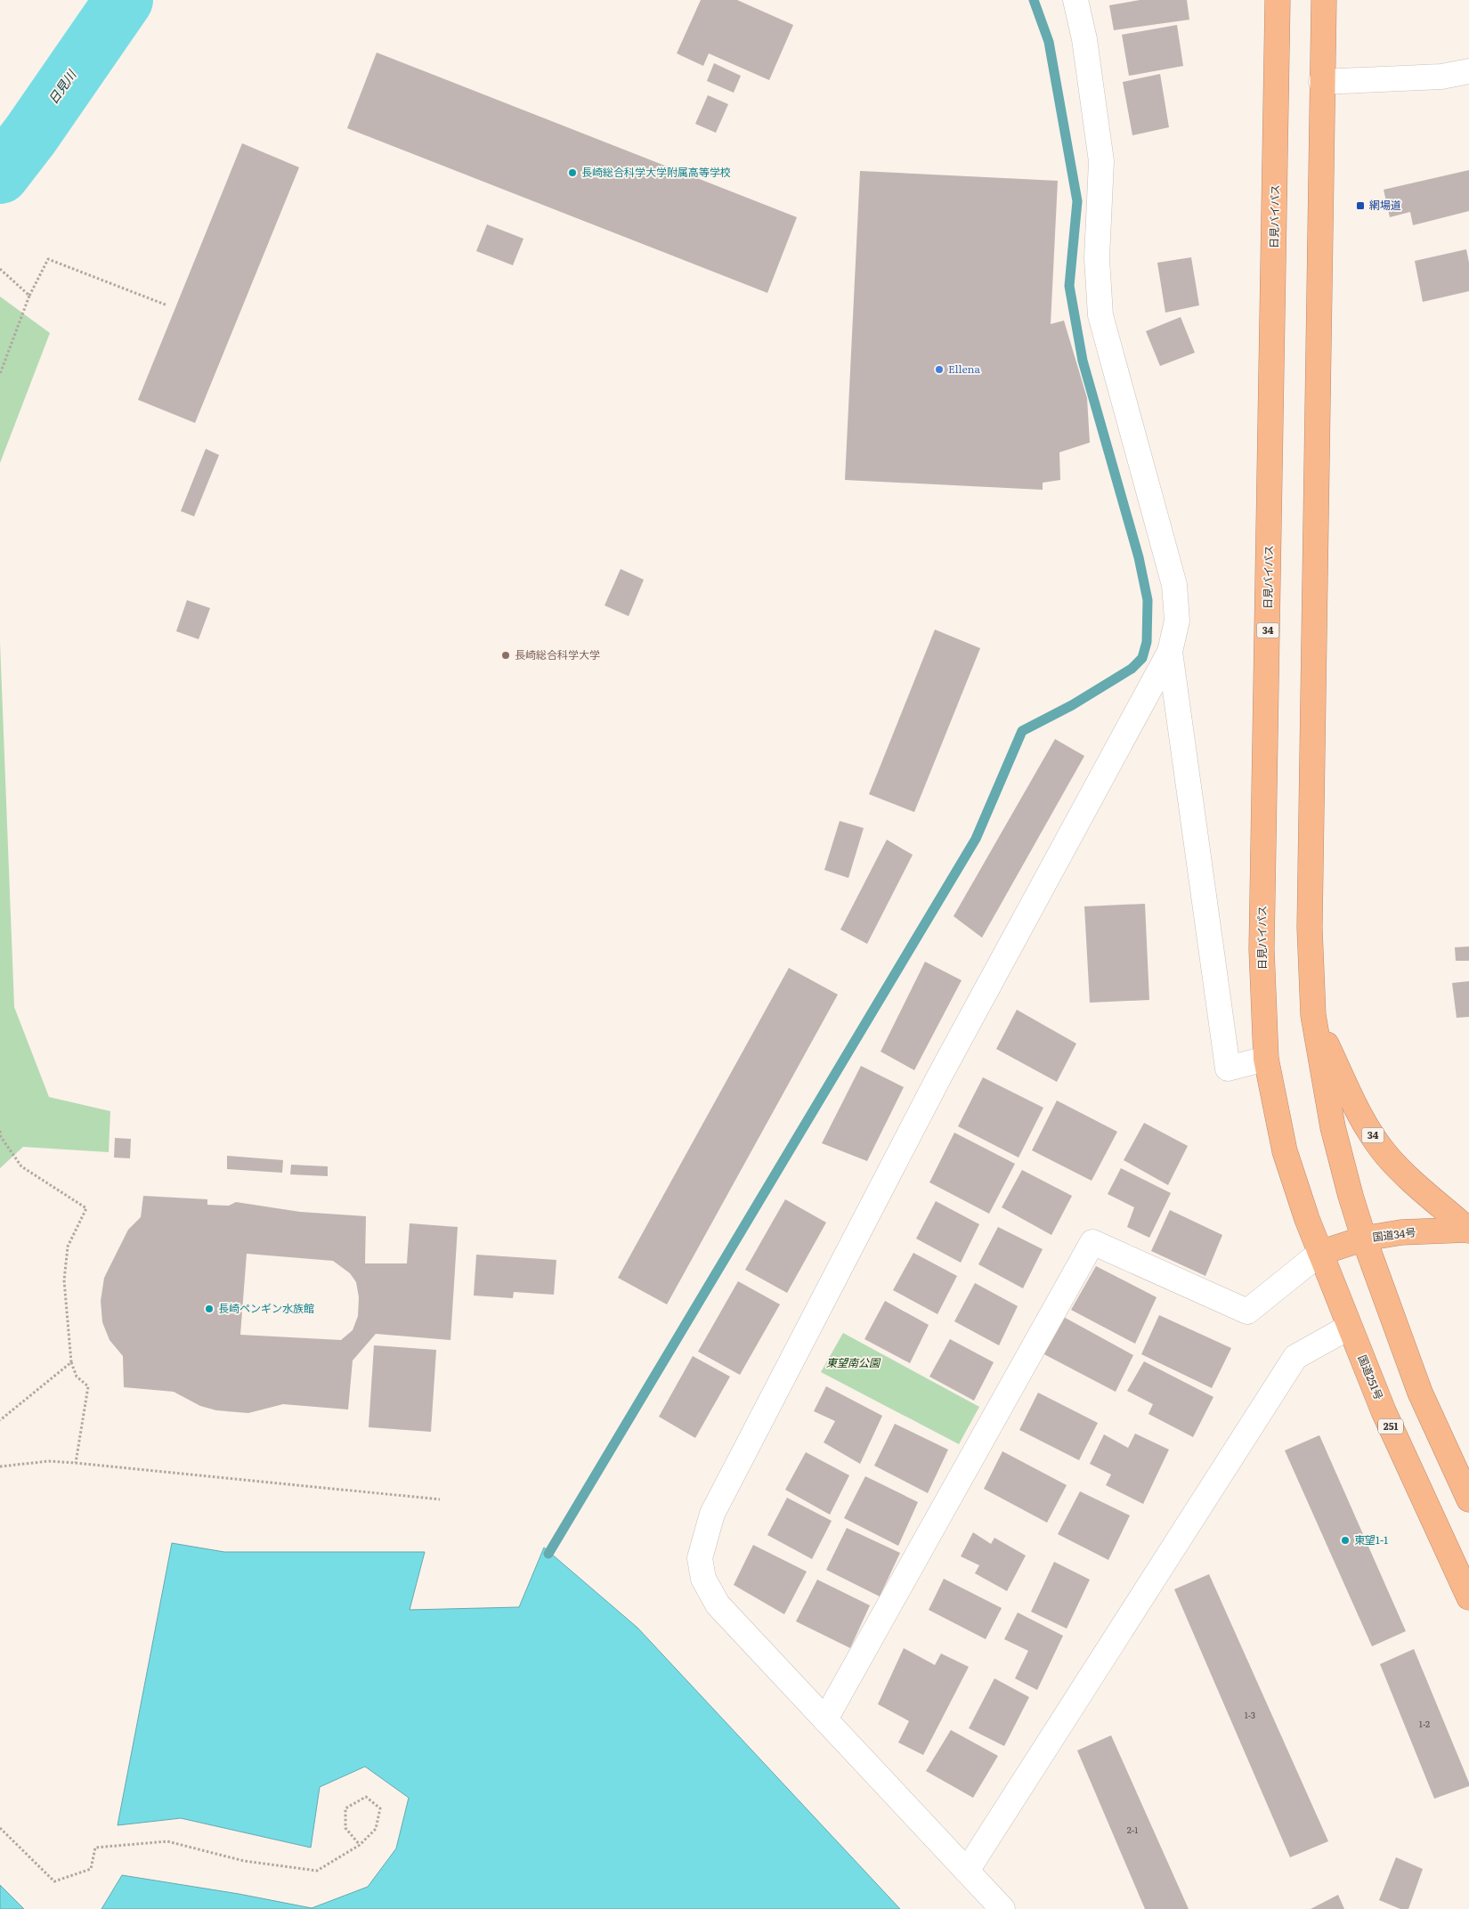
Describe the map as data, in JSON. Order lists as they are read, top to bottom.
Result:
{
  "streets": {
    "highway": [
      "日見バイパス",
      "34",
      "国道34号",
      "国道251号",
      "251"
    ]
  },
  "crossings": [
    ["日見バイパス", "国道34号"],
    ["日見バイパス", "国道251号"],
    ["34", "国道34号"],
    ["国道34号", "国道251号"]
  ],
  "water": ["日見川"],
  "parks": ["東望南公園"],
  "places": {
    "other": [
      "長崎総合科学大学附属高等学校",
      "Ellena",
      "長崎総合科学大学",
      "長崎ペンギン水族館",
      "東望1-1"
    ],
    "transit": ["網場道"]
  },
  "house_numbers": ["1-3", "1-2", "2-1"]
}
